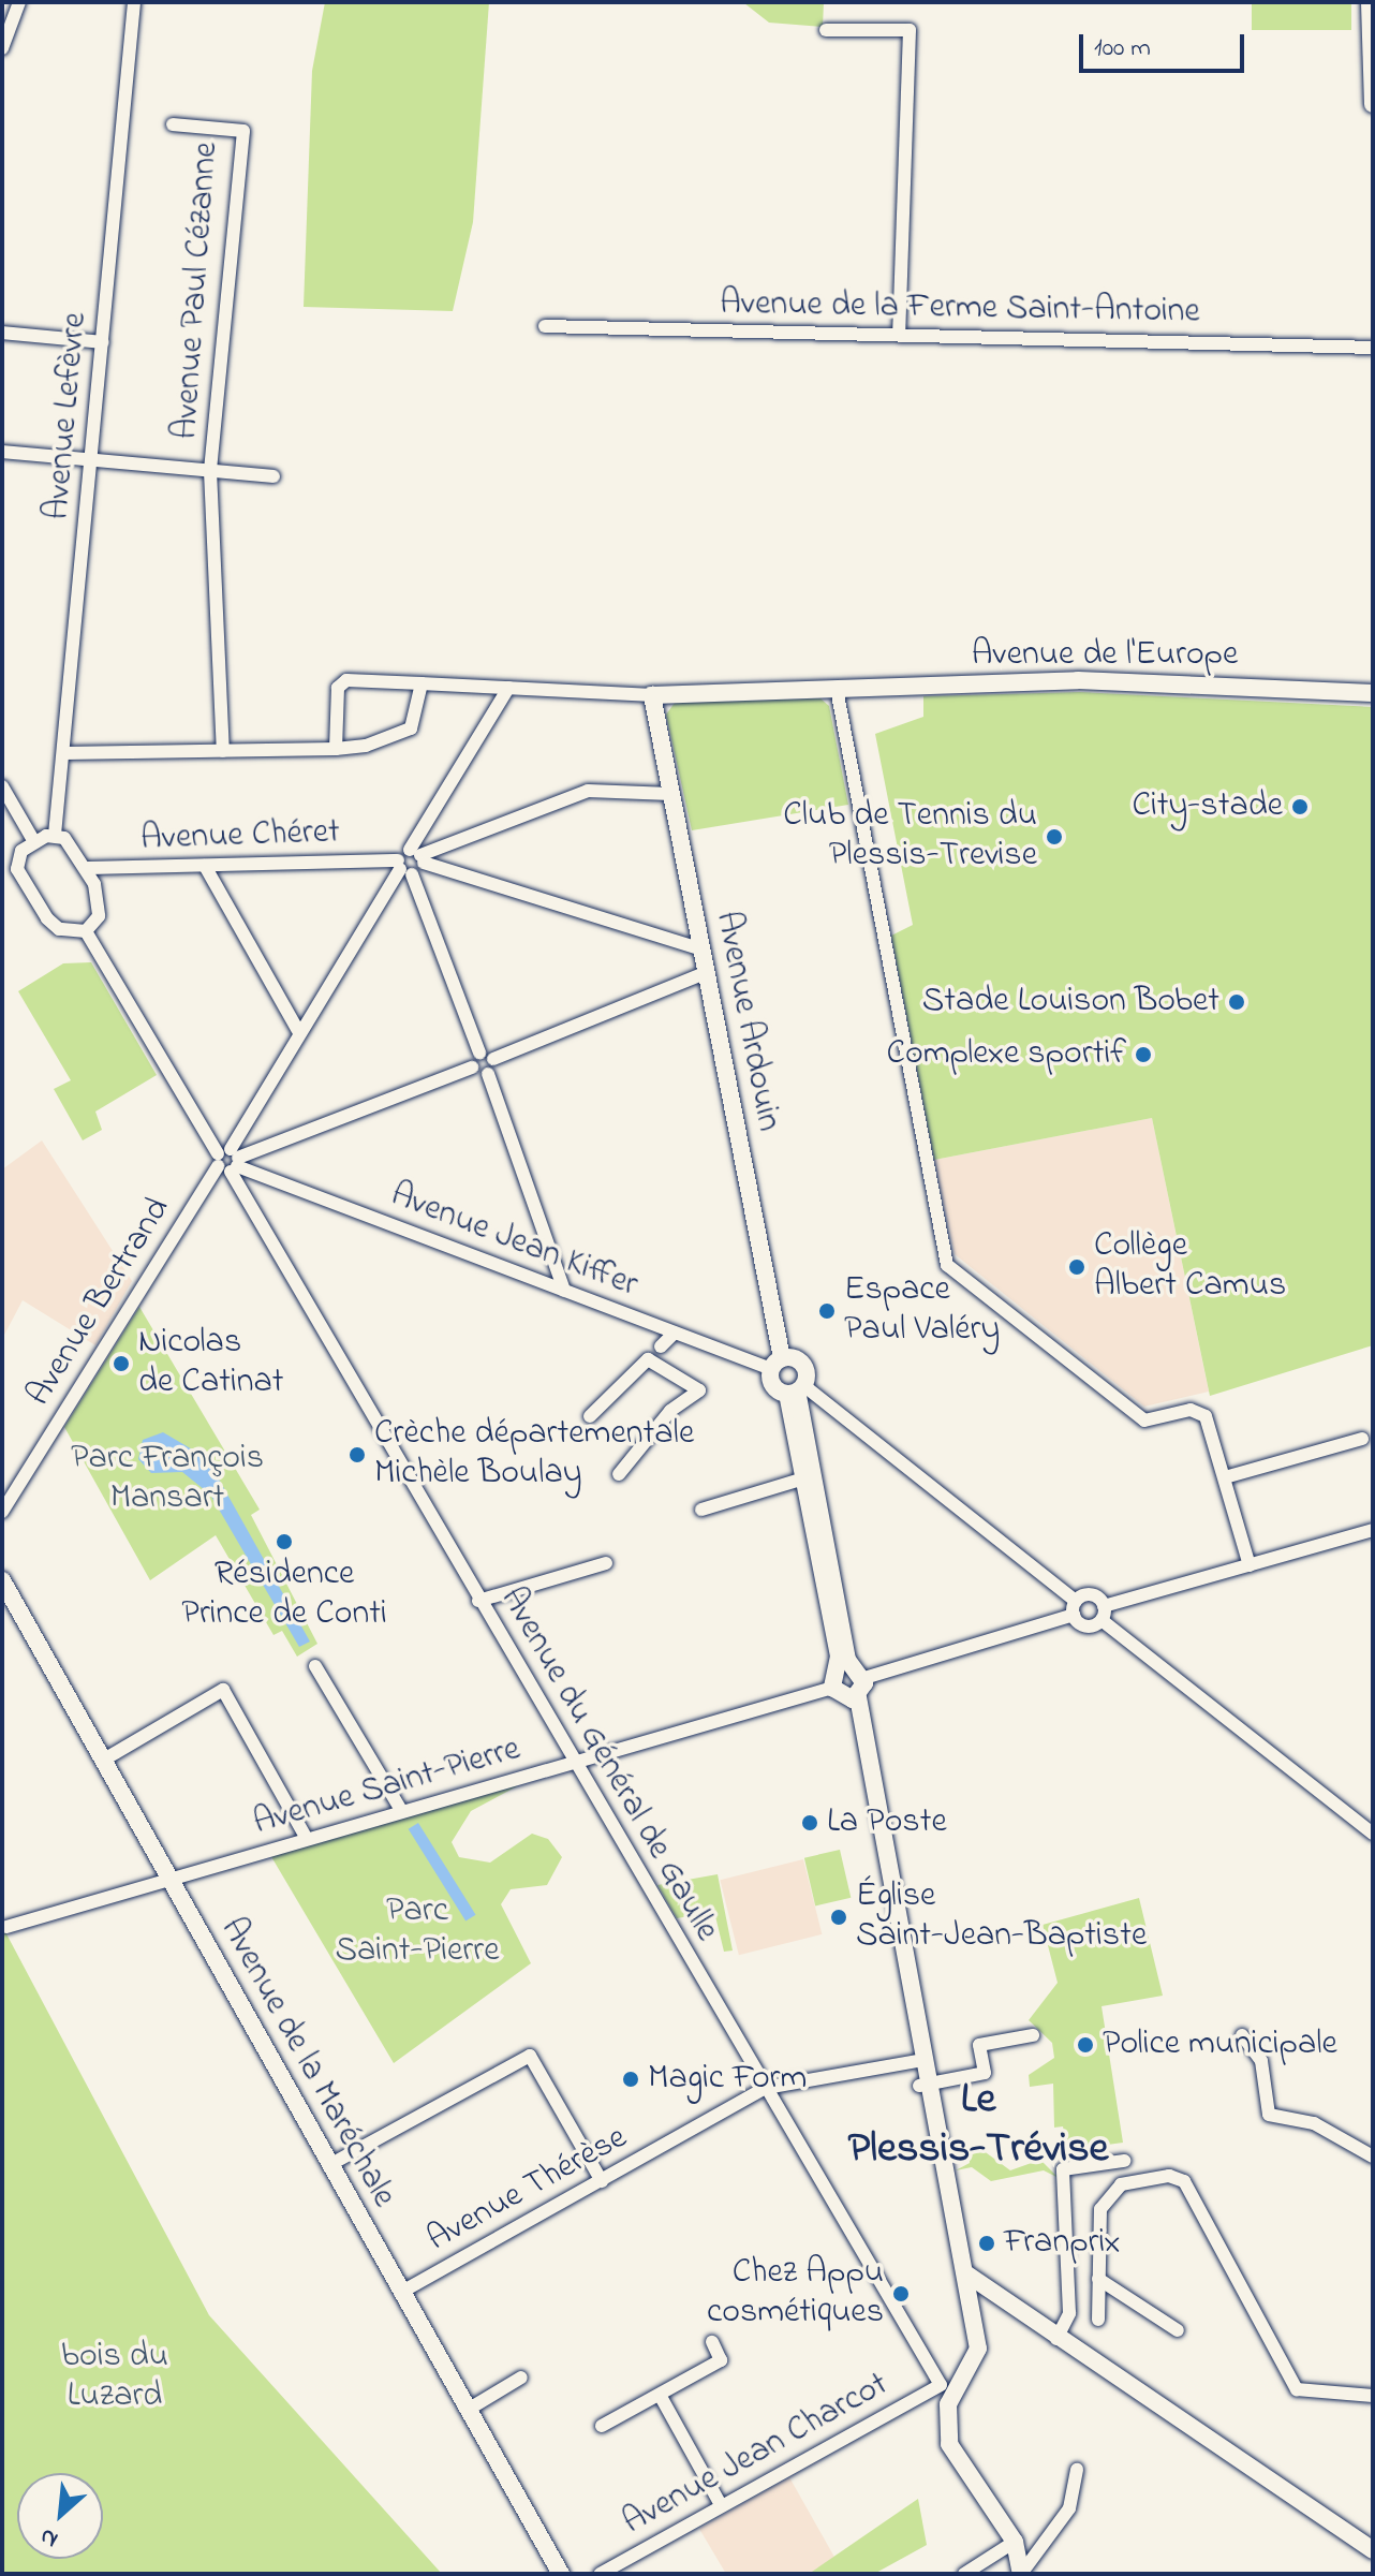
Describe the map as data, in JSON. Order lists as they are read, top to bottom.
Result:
{
  "streets": {
    "street": [
      "Avenue Paul Cézanne",
      "Avenue de la Ferme Saint-Antoine",
      "Avenue Lefèvre",
      "Avenue de l'Europe",
      "Avenue Chéret",
      "Avenue Ardouin",
      "Avenue Jean Kiffer",
      "Avenue Bertrand",
      "Avenue du Général de Gaulle",
      "Avenue Saint-Pierre",
      "Avenue de la Maréchale",
      "Avenue Thérèse",
      "Avenue Jean Charcot"
    ]
  },
  "crossings": [
    ["Avenue de l'Europe", "Avenue Ardouin"],
    ["Avenue Chéret", "Avenue Bertrand"],
    ["Avenue Ardouin", "Avenue Jean Kiffer"],
    ["Avenue Jean Kiffer", "Avenue Bertrand"],
    ["Avenue Jean Kiffer", "Avenue du Général de Gaulle"],
    ["Avenue Bertrand", "Avenue du Général de Gaulle"],
    ["Avenue du Général de Gaulle", "Avenue Saint-Pierre"],
    ["Avenue du Général de Gaulle", "Avenue Thérèse"],
    ["Avenue du Général de Gaulle", "Avenue Jean Charcot"],
    ["Avenue Saint-Pierre", "Avenue de la Maréchale"],
    ["Avenue de la Maréchale", "Avenue Thérèse"]
  ],
  "districts": ["Le Plessis-Trévise"],
  "parks": ["Parc François Mansart", "Parc Saint-Pierre", "bois du Luzard"],
  "places": [
    "City-stade",
    "Club de Tennis du Plessis-Trevise",
    "Stade Louison Bobet",
    "Complexe sportif",
    "Collège Albert Camus",
    "Espace Paul Valéry",
    "Nicolas de Catinat",
    "Crèche départementale Michèle Boulay",
    "Résidence Prince de Conti",
    "La Poste",
    "Église Saint-Jean-Baptiste",
    "Police municipale",
    "Magic Form",
    "Franprix",
    "Chez Appu cosmétiques"
  ],
  "scale_bar": "100 m",
  "north": "bottom left"
}
